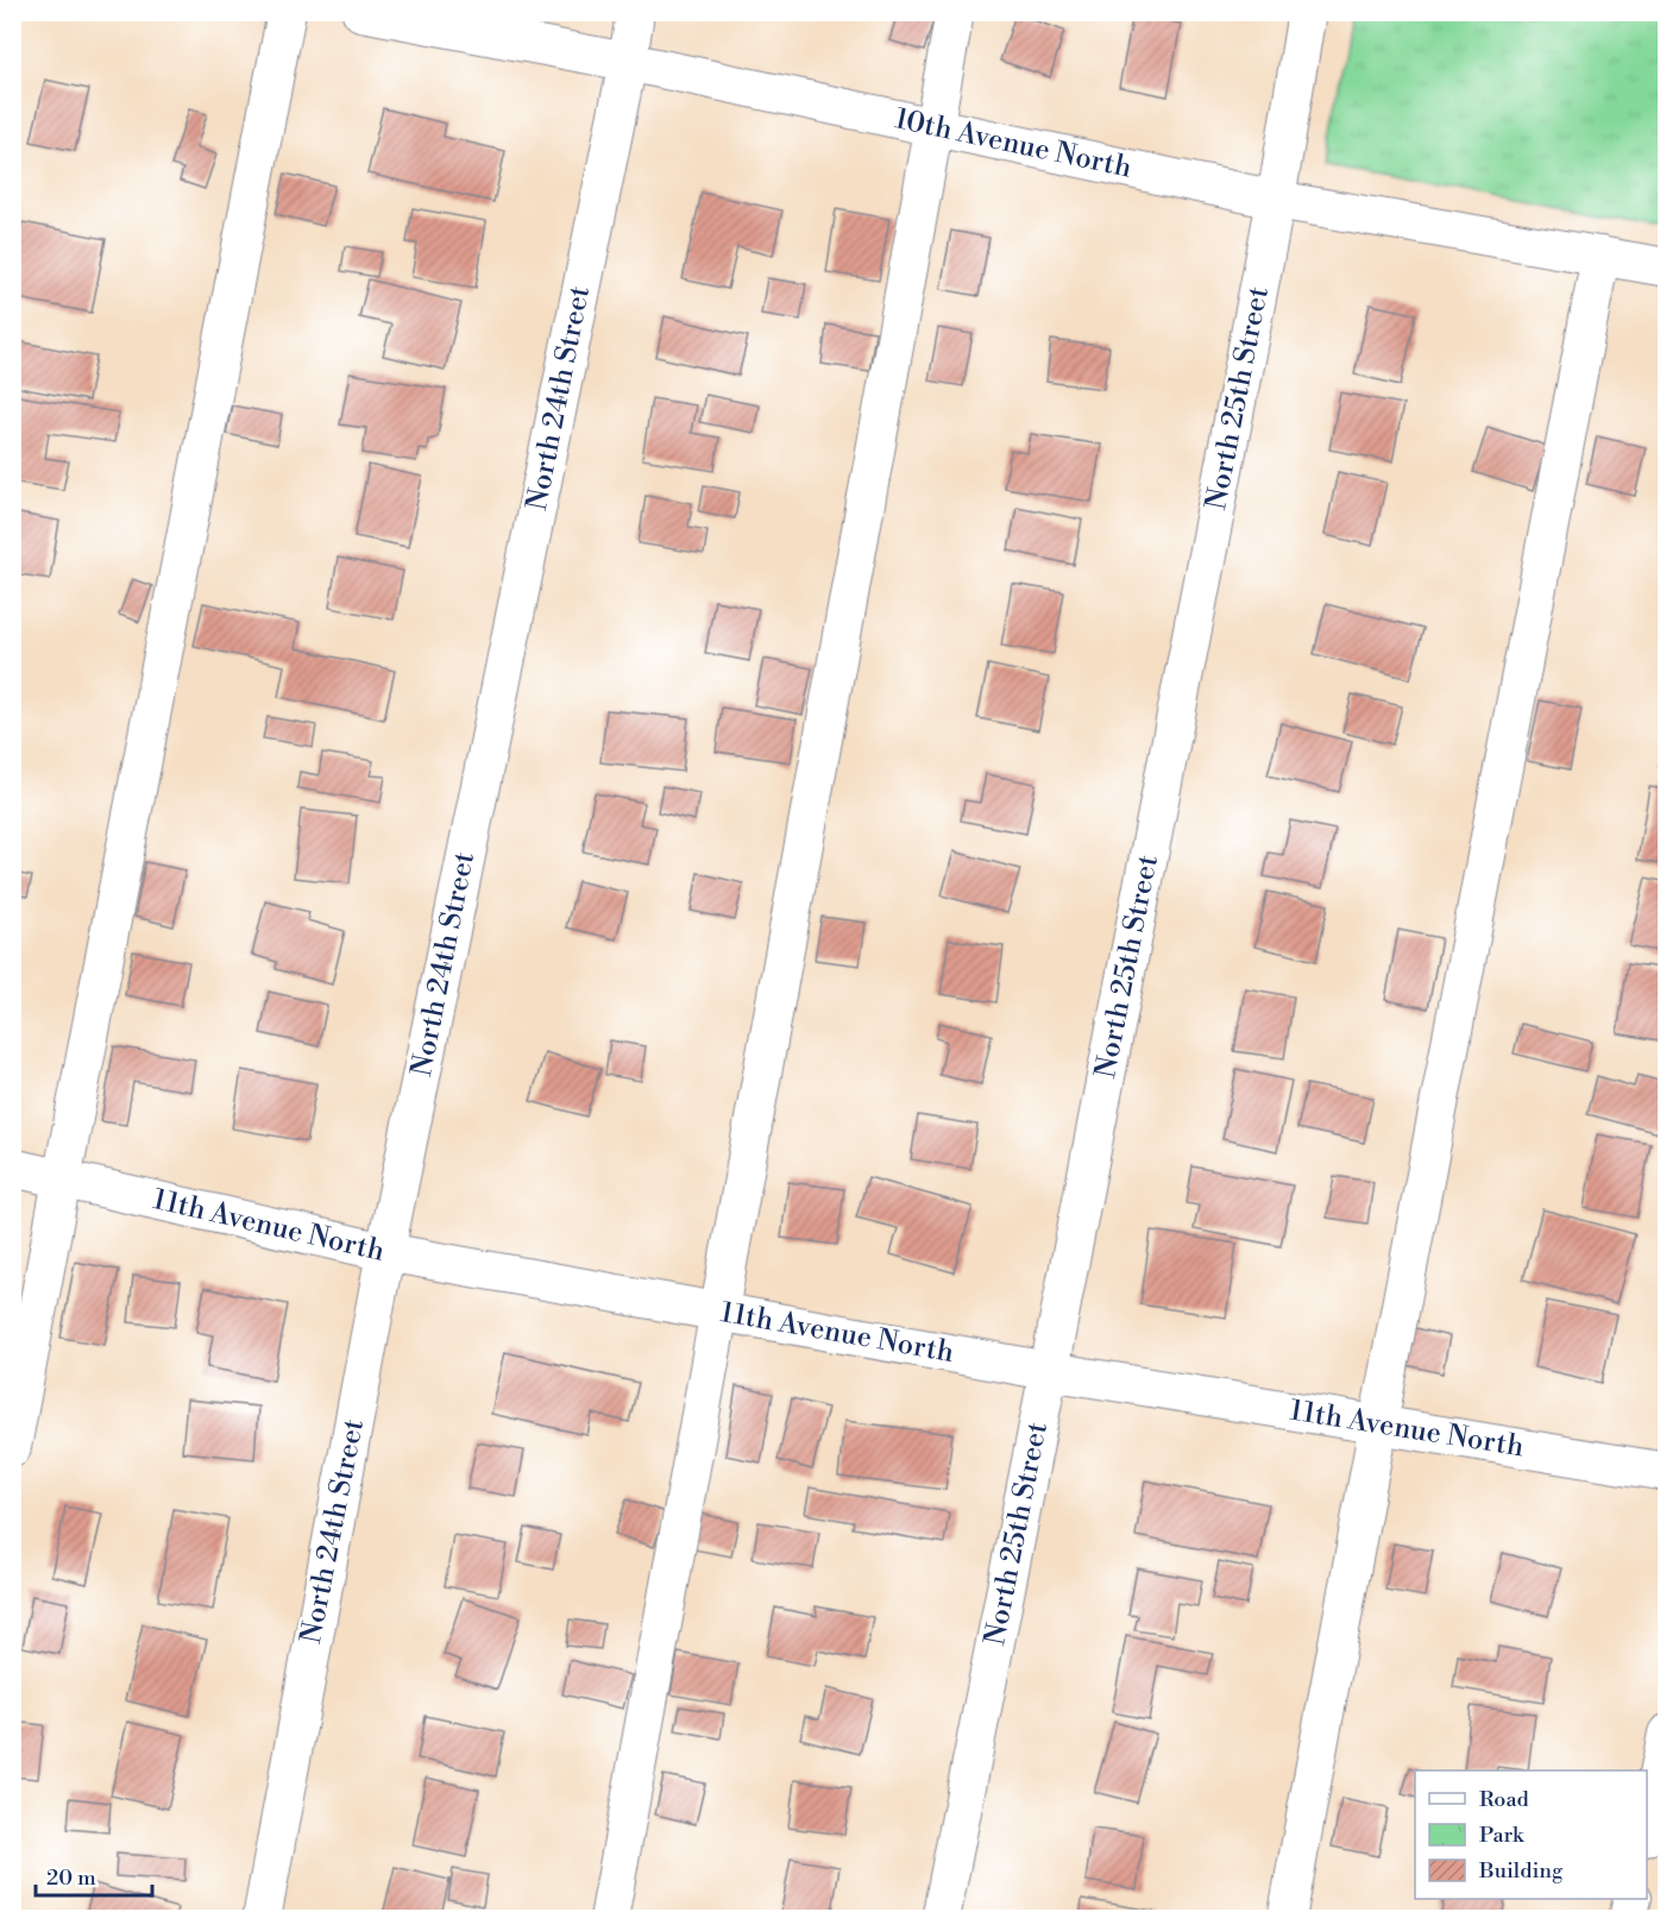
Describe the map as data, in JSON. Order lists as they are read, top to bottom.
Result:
{
  "streets": {
    "street": [
      "10th Avenue North",
      "North 24th Street",
      "North 25th Street",
      "11th Avenue North"
    ]
  },
  "crossings": [
    ["10th Avenue North", "North 24th Street"],
    ["10th Avenue North", "North 25th Street"],
    ["North 24th Street", "11th Avenue North"],
    ["North 25th Street", "11th Avenue North"]
  ],
  "legend": ["Road", "Park", "Building"],
  "scale_bar": "20 m"
}
